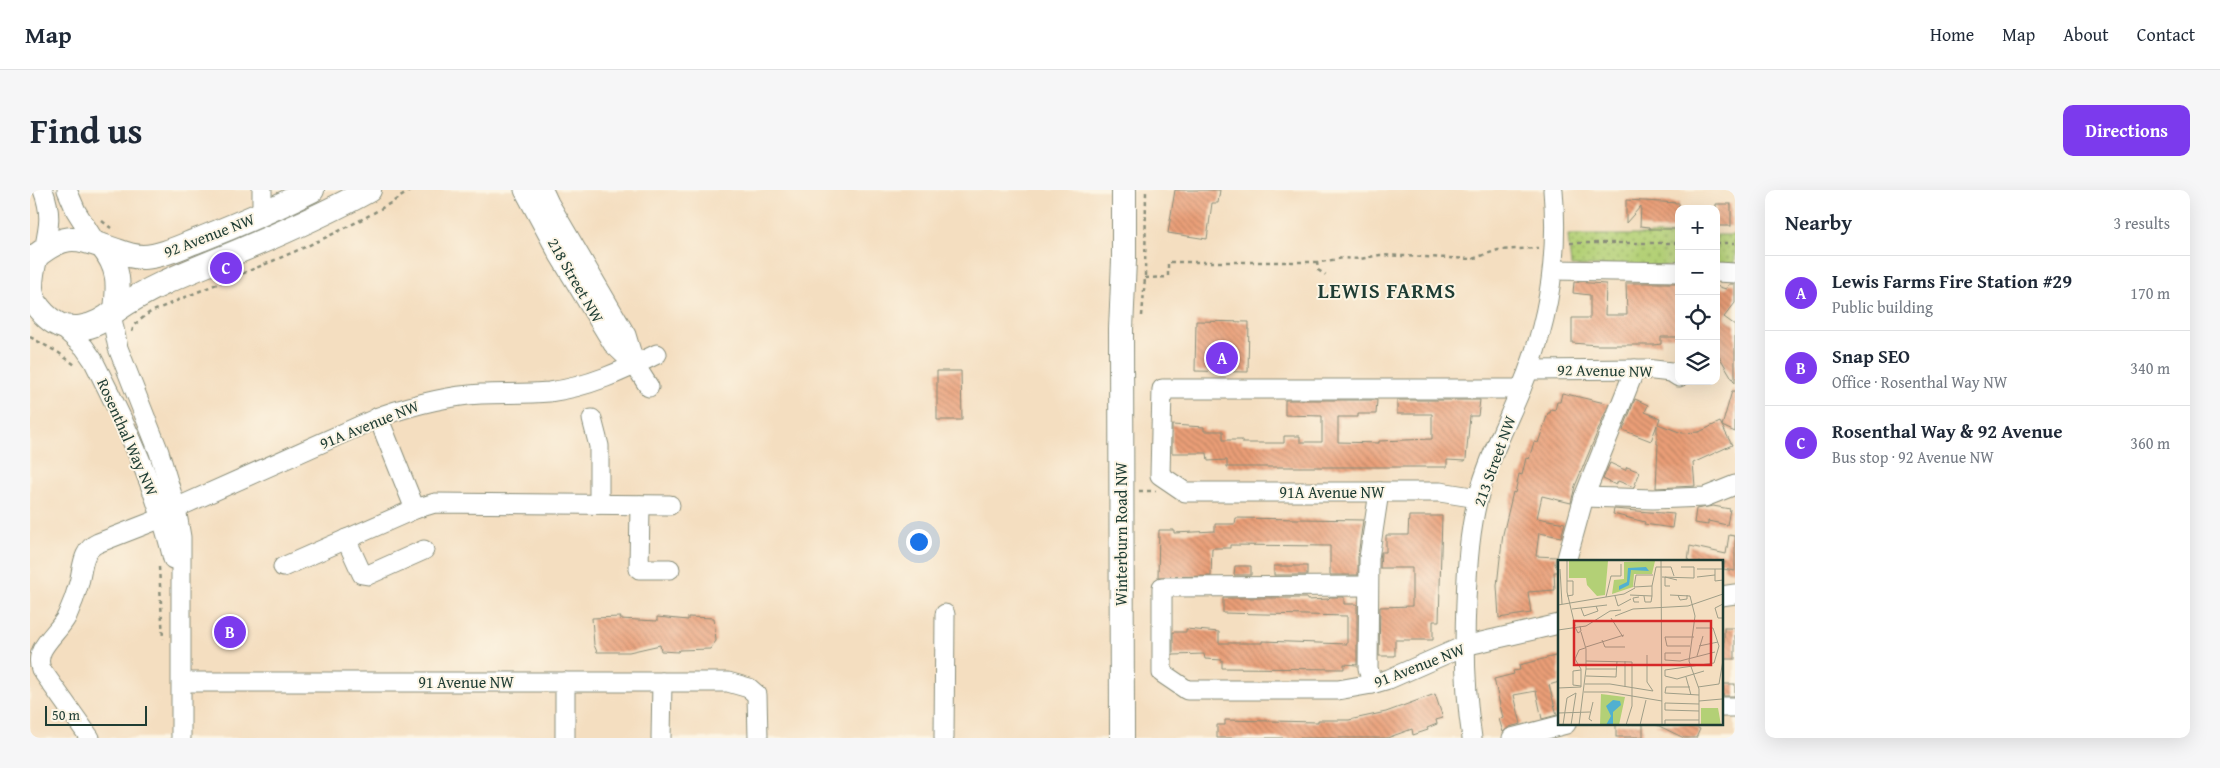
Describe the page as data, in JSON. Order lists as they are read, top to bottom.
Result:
{
  "streets": {
    "main road": ["92 Avenue NW", "Winterburn Road NW"],
    "street": [
      "218 Street NW",
      "91A Avenue NW",
      "Rosenthal Way NW",
      "213 Street NW",
      "91 Avenue NW"
    ]
  },
  "crossings": [
    ["92 Avenue NW", "Rosenthal Way NW"],
    ["92 Avenue NW", "213 Street NW"],
    ["218 Street NW", "91A Avenue NW"],
    ["91A Avenue NW", "Rosenthal Way NW"],
    ["91A Avenue NW", "213 Street NW"],
    ["Rosenthal Way NW", "91 Avenue NW"],
    ["213 Street NW", "91 Avenue NW"]
  ],
  "districts": ["LEWIS FARMS"],
  "scale_bar": "50 m",
  "page": {
    "header": "Map",
    "nav": [
      "Home",
      "Map",
      "About",
      "Contact"
    ],
    "title": "Find us",
    "buttons": "Directions",
    "heading": ["Nearby", "3 results"],
    "map_buttons": ["+", "−"],
    "pins": ["C", "A", "B"],
    "list": [
      {
        "mark": "A",
        "name": "Lewis Farms Fire Station #29",
        "note": "Public building",
        "value": "170 m"
      },
      {
        "mark": "B",
        "name": "Snap SEO",
        "note": "Office · Rosenthal Way NW",
        "value": "340 m"
      },
      {
        "mark": "C",
        "name": "Rosenthal Way & 92 Avenue",
        "note": "Bus stop · 92 Avenue NW",
        "value": "360 m"
      }
    ],
    "scale": "50 m"
  }
}
